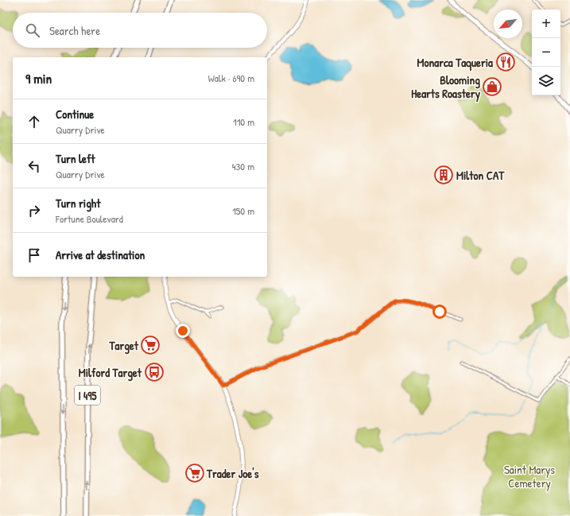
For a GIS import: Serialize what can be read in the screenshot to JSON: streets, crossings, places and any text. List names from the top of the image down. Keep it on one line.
{"streets":{"highway":["I 495"]},"parks":["Saint Marys Cemetery"],"places":{"restaurant":["Monarca Taqueria"],"shop":["Blooming Hearts Roastery"],"building":["Milton CAT"],"supermarket":["Target","Trader Joe's"],"bus stop":["Milford Target"]},"north":"bottom left","page":{"map_buttons":["+","−"],"search":"Search here","heading":["9 min","Walk · 690 m"],"list":[["Continue","Quarry Drive","110 m"],["Turn left","Quarry Drive","430 m"],["Turn right","Fortune Boulevard","150 m"],"Arrive at destination"]}}
